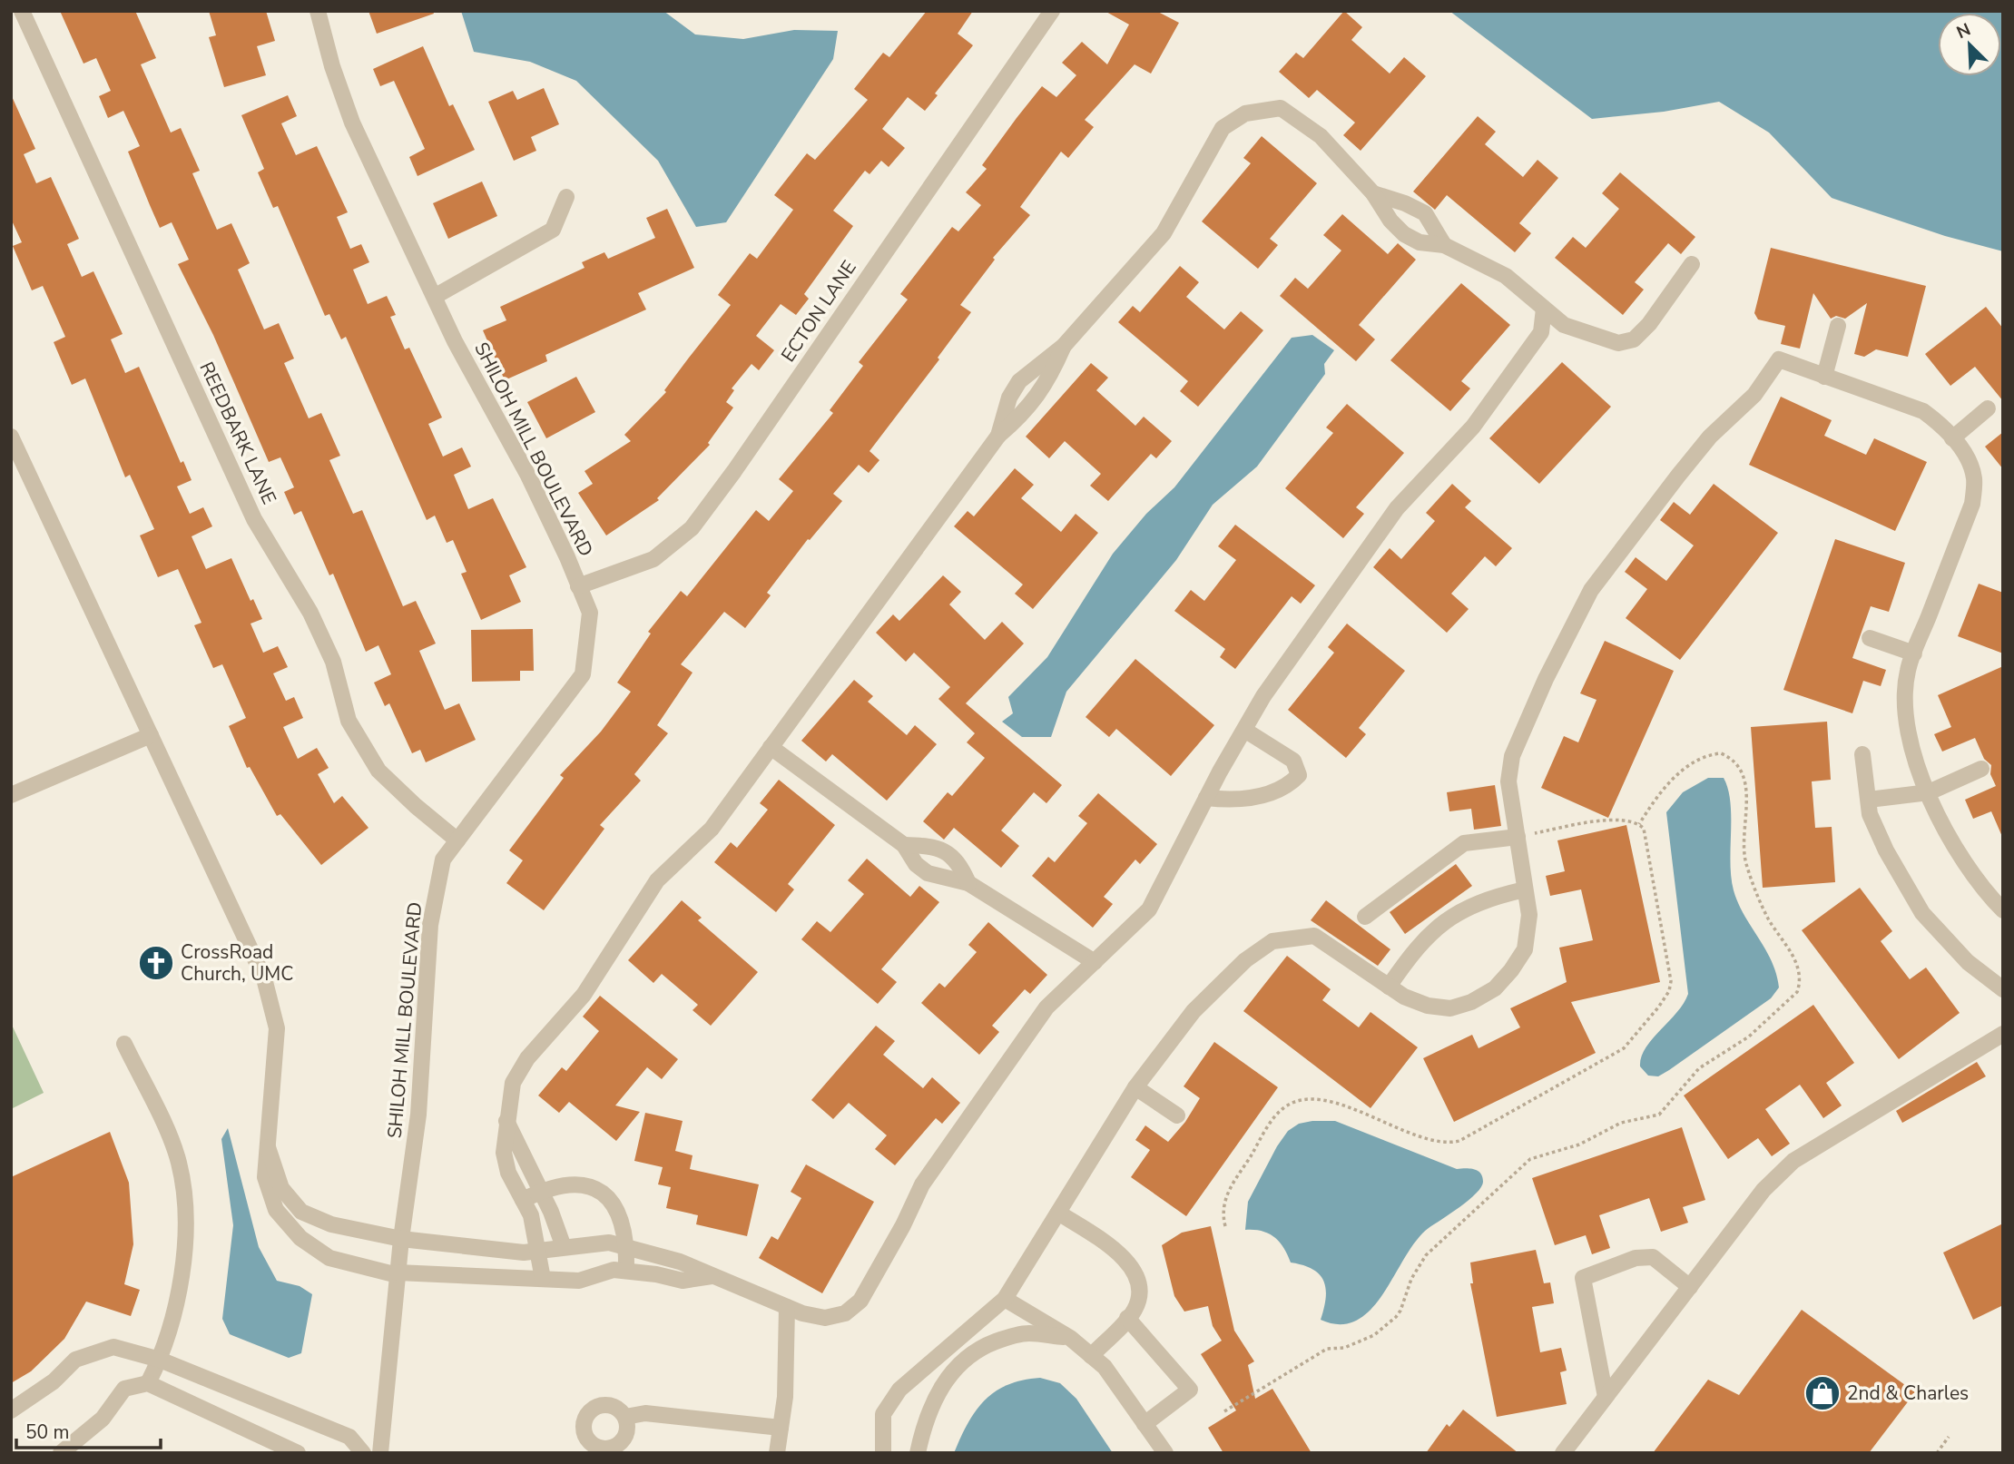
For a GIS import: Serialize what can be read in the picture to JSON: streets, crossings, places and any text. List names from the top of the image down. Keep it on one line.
{"streets":{"street":["ECTON LANE","REEDBARK LANE","SHILOH MILL BOULEVARD"]},"crossings":[["ECTON LANE","SHILOH MILL BOULEVARD"],["REEDBARK LANE","SHILOH MILL BOULEVARD"]],"places":{"church":["CrossRoad Church, UMC"],"shop":["2nd & Charles"]},"scale_bar":"50 m","north":"top left"}
